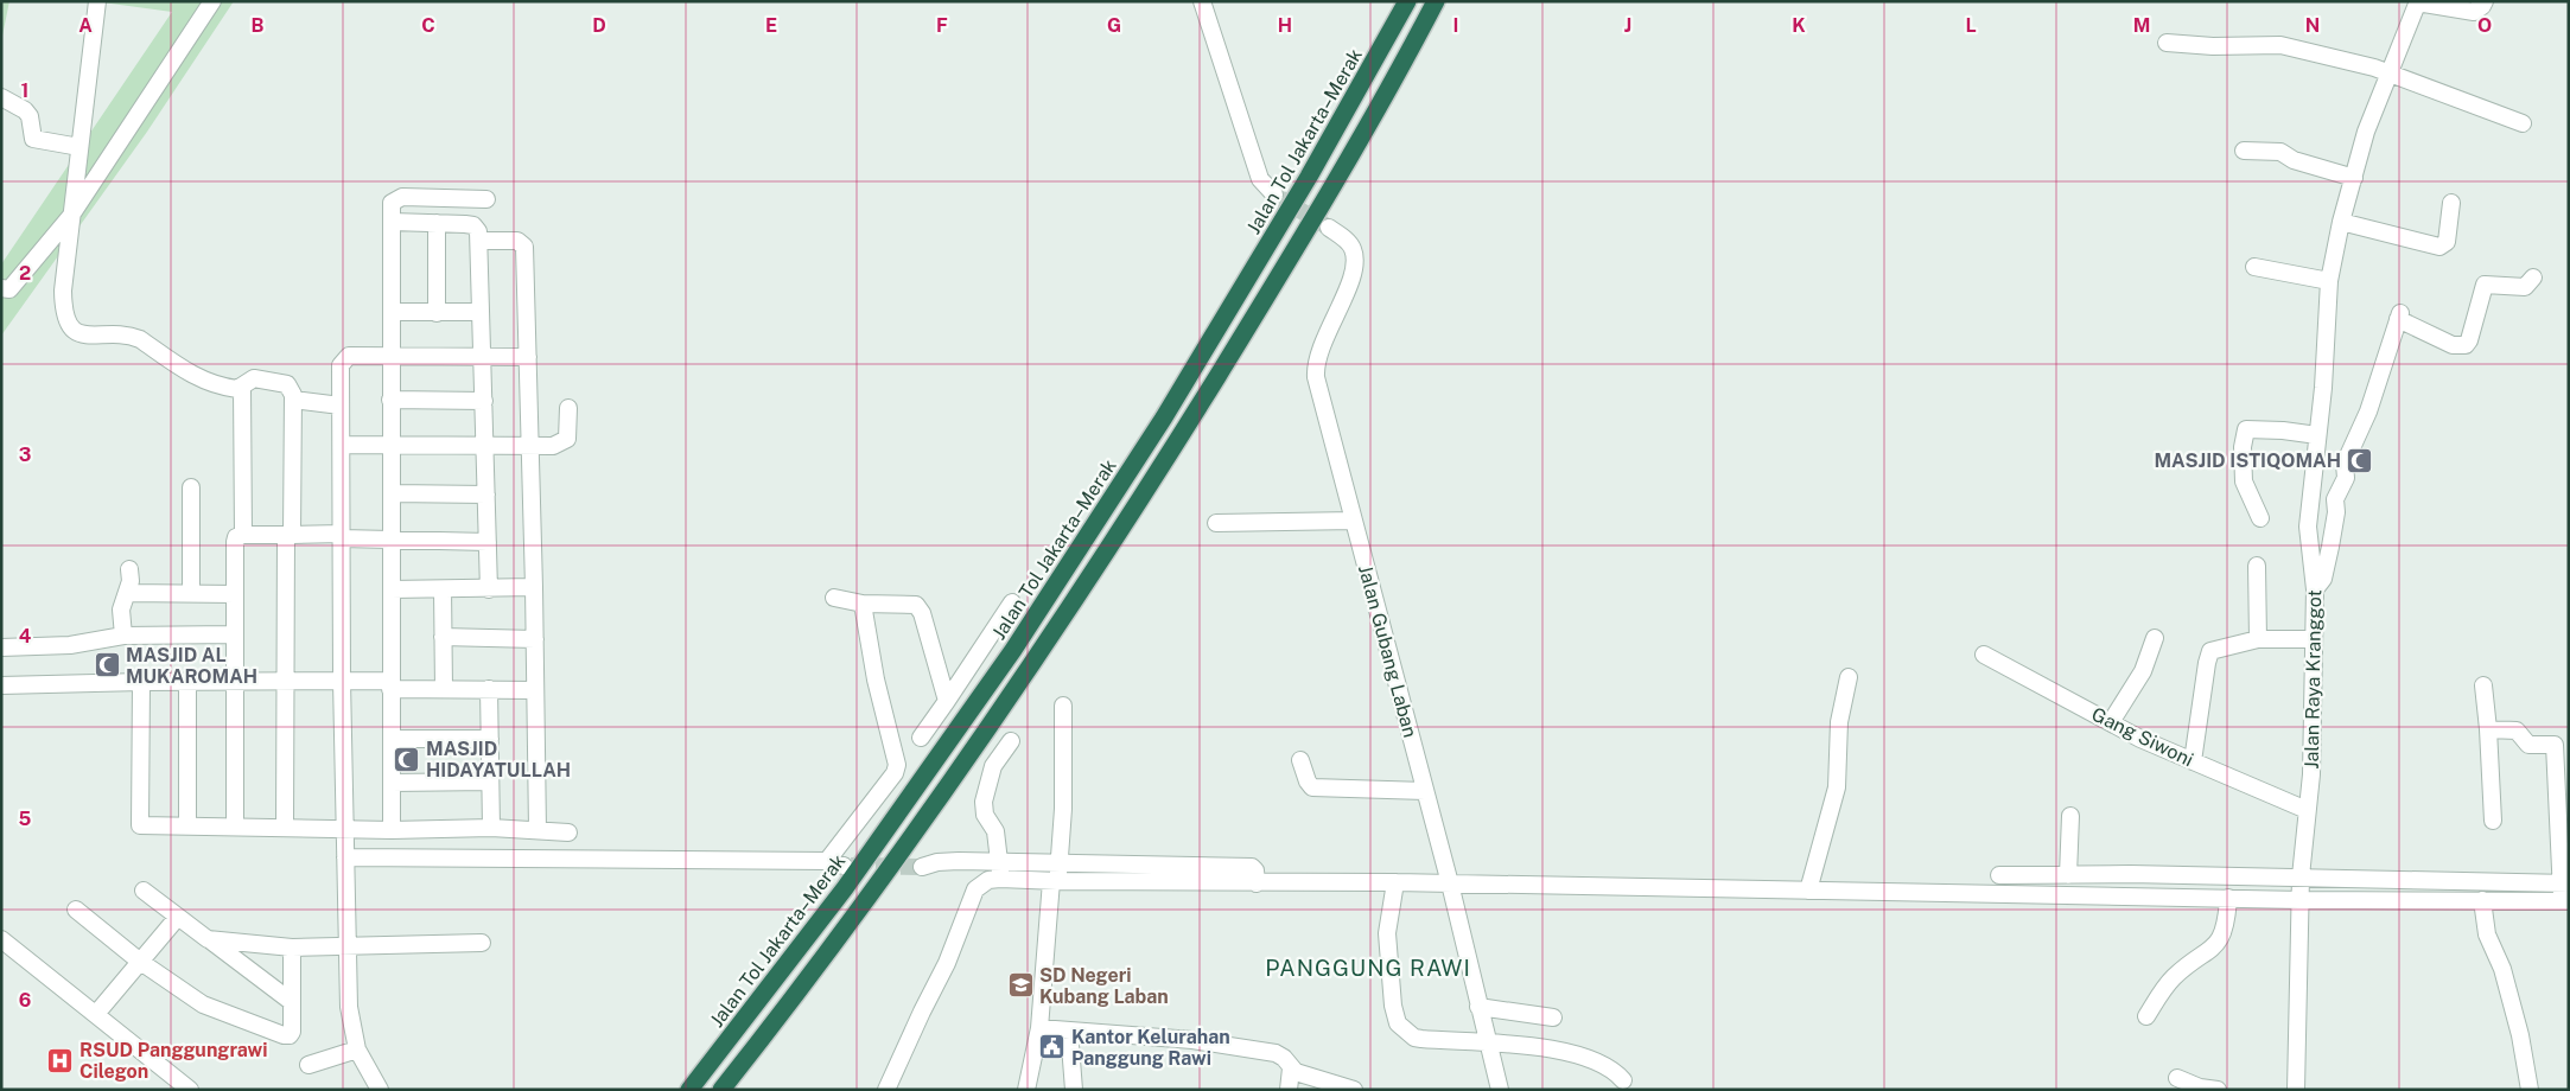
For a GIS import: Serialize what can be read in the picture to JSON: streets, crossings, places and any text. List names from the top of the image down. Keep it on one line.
{"streets":{"highway":["Jalan Tol Jakarta–Merak"],"street":["Jalan Gubang Laban","Jalan Raya Kranggot","Gang Siwoni"]},"crossings":[["Jalan Raya Kranggot","Gang Siwoni"]],"districts":["PANGGUNG RAWI"],"places":{"mosque":["MASJID ISTIQOMAH","MASJID AL MUKAROMAH","MASJID HIDAYATULLAH"],"school or university":["SD Negeri Kubang Laban"],"public building":["Kantor Kelurahan Panggung Rawi"],"hospital":["RSUD Panggungrawi Cilegon"]},"grid":{"columns":["A","B","C","D","E","F","G","H","I","J","K","L","M","N","O"],"rows":["1","2","3","4","5","6"]}}
